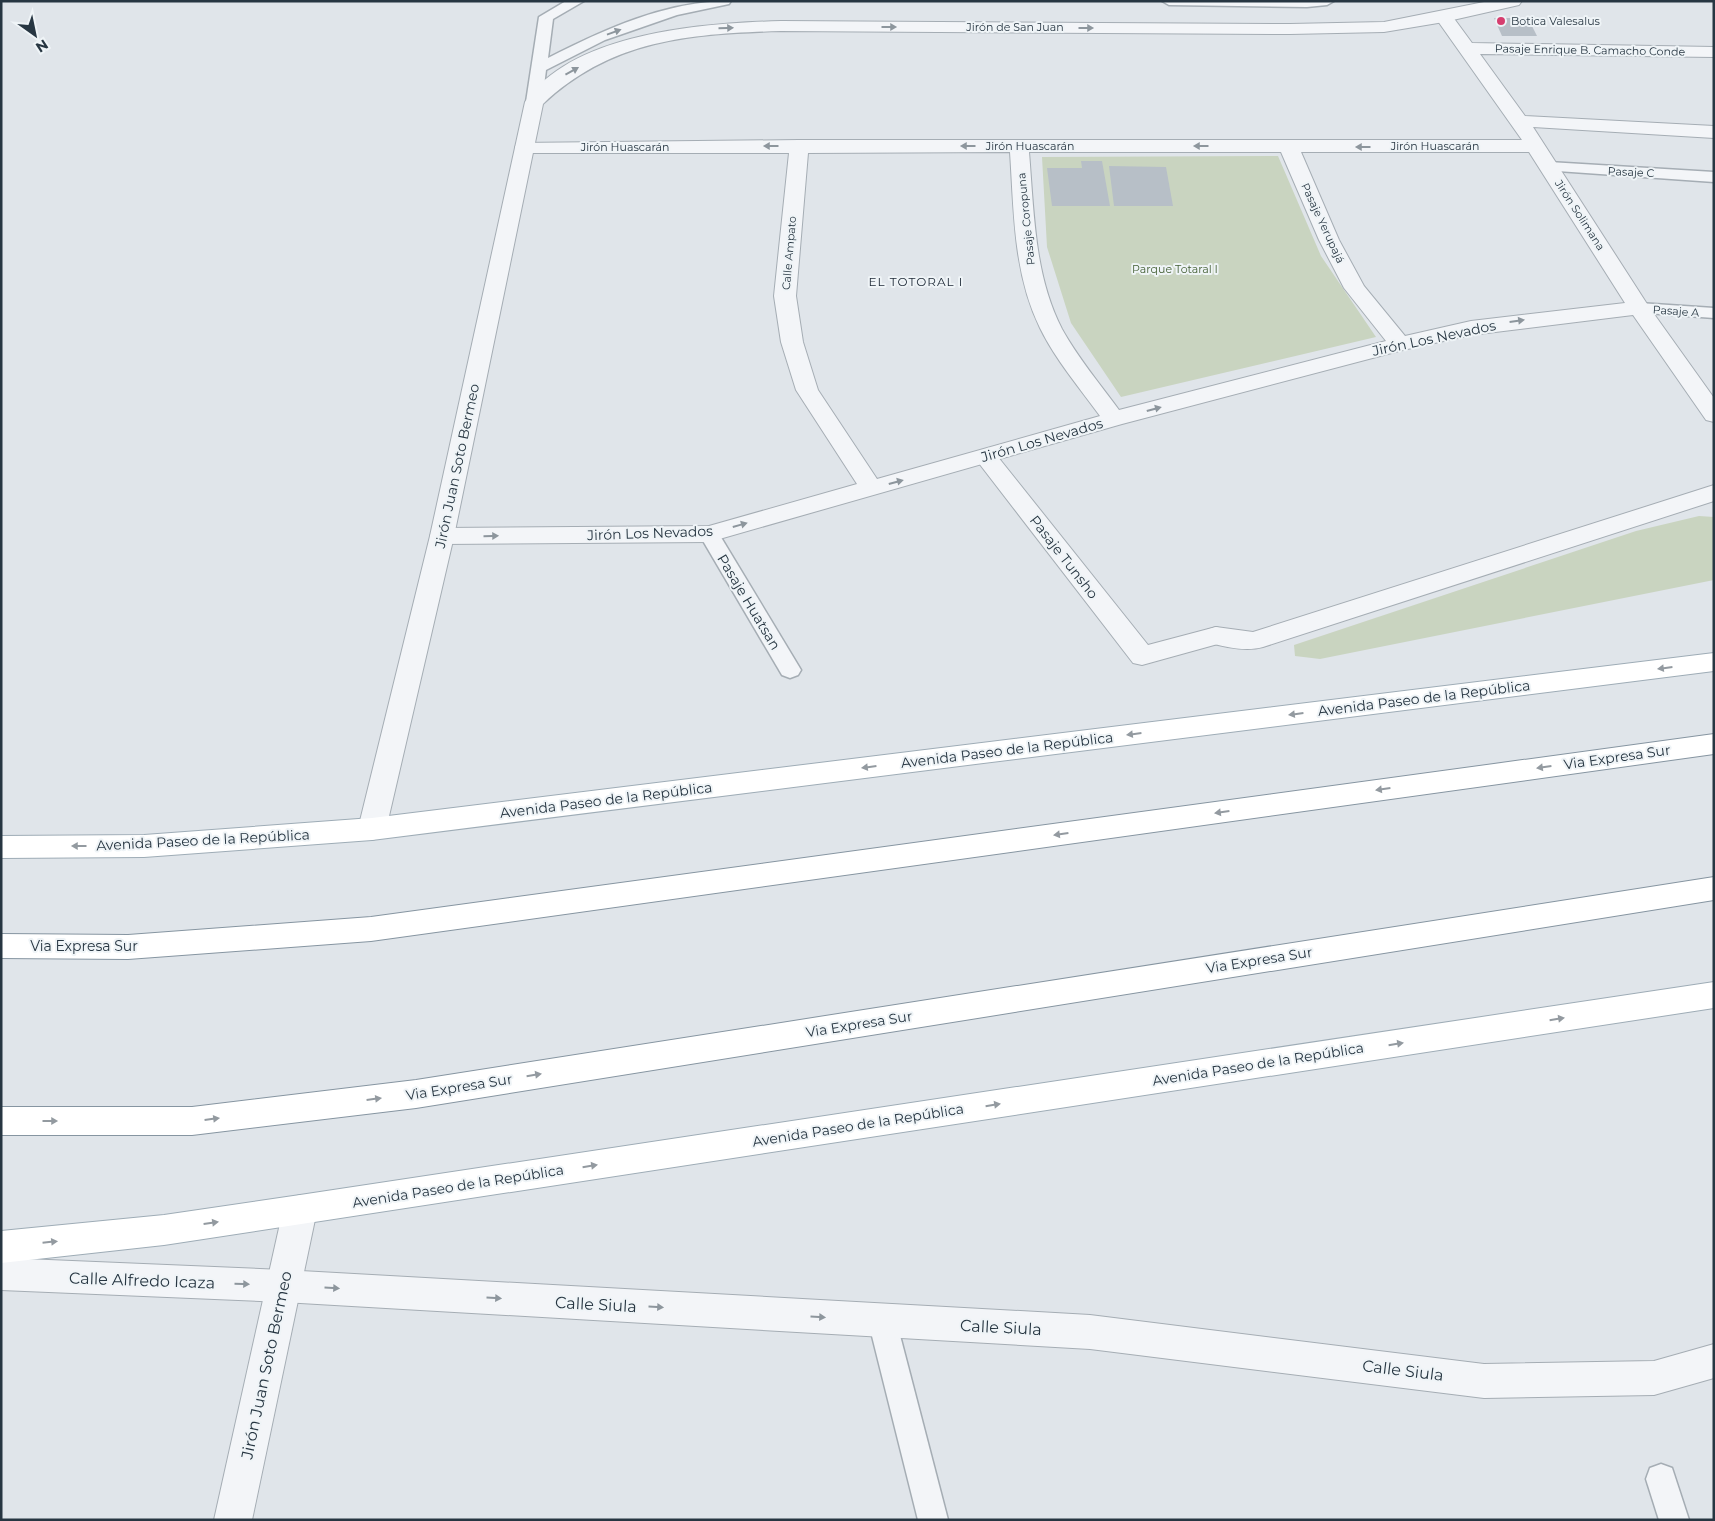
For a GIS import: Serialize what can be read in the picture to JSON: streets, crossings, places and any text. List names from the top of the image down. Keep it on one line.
{"streets":{"main road":["Avenida Paseo de la República","Via Expresa Sur"],"street":["Jirón de San Juan","Pasaje Enrique B. Camacho Conde","Jirón Huascarán","Jirón Solimana","Pasaje Coropuna","Pasaje Yerupajá","Calle Ampato","Jirón Los Nevados","Jirón Juan Soto Bermeo","Pasaje Tunsho","Calle Alfredo Icaza","Calle Siula"],"lane":["Pasaje C","Pasaje A","Pasaje Huatsan"]},"crossings":[["Jirón de San Juan","Jirón Solimana"],["Jirón de San Juan","Jirón Juan Soto Bermeo"],["Pasaje Enrique B. Camacho Conde","Jirón Solimana"],["Jirón Huascarán","Jirón Solimana"],["Jirón Huascarán","Pasaje Coropuna"],["Jirón Huascarán","Pasaje Yerupajá"],["Jirón Huascarán","Calle Ampato"],["Jirón Huascarán","Jirón Juan Soto Bermeo"],["Pasaje C","Jirón Solimana"],["Jirón Solimana","Pasaje A"],["Jirón Solimana","Jirón Los Nevados"],["Pasaje Coropuna","Jirón Los Nevados"],["Pasaje Yerupajá","Jirón Los Nevados"],["Calle Ampato","Jirón Los Nevados"],["Pasaje A","Jirón Los Nevados"],["Jirón Los Nevados","Jirón Juan Soto Bermeo"],["Jirón Los Nevados","Pasaje Tunsho"],["Jirón Los Nevados","Pasaje Huatsan"],["Jirón Juan Soto Bermeo","Avenida Paseo de la República"],["Jirón Juan Soto Bermeo","Calle Alfredo Icaza"],["Jirón Juan Soto Bermeo","Calle Siula"],["Calle Alfredo Icaza","Calle Siula"]],"one_way":["Jirón de San Juan","Jirón Huascarán","Jirón Los Nevados","Calle Alfredo Icaza","Calle Siula"],"districts":["EL TOTORAL I"],"parks":["Parque Totaral I"],"places":["Botica Valesalus"],"north":"bottom right"}
